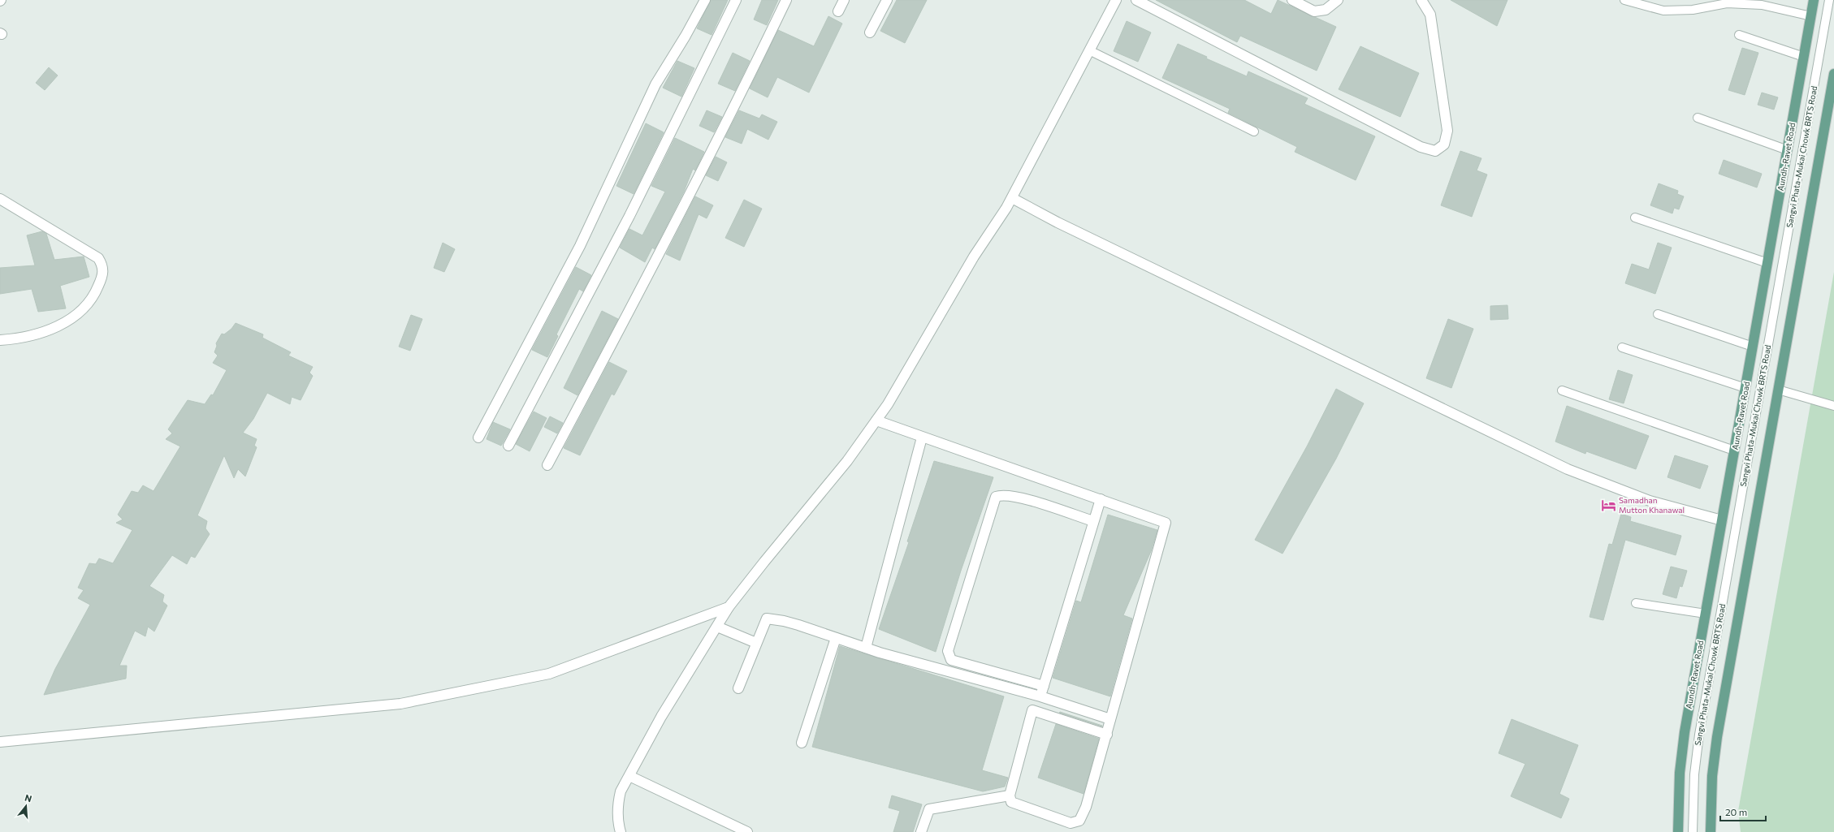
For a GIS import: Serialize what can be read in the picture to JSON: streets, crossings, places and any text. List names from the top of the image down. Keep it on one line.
{"streets":{"main road":["Aundh-Ravet Road"],"lane":["Sangvi Phata-Mukai Chowk BRTS Road"]},"places":{"hotel":["Samadhan Mutton Khanawal"]},"scale_bar":"20 m","north":"top"}
